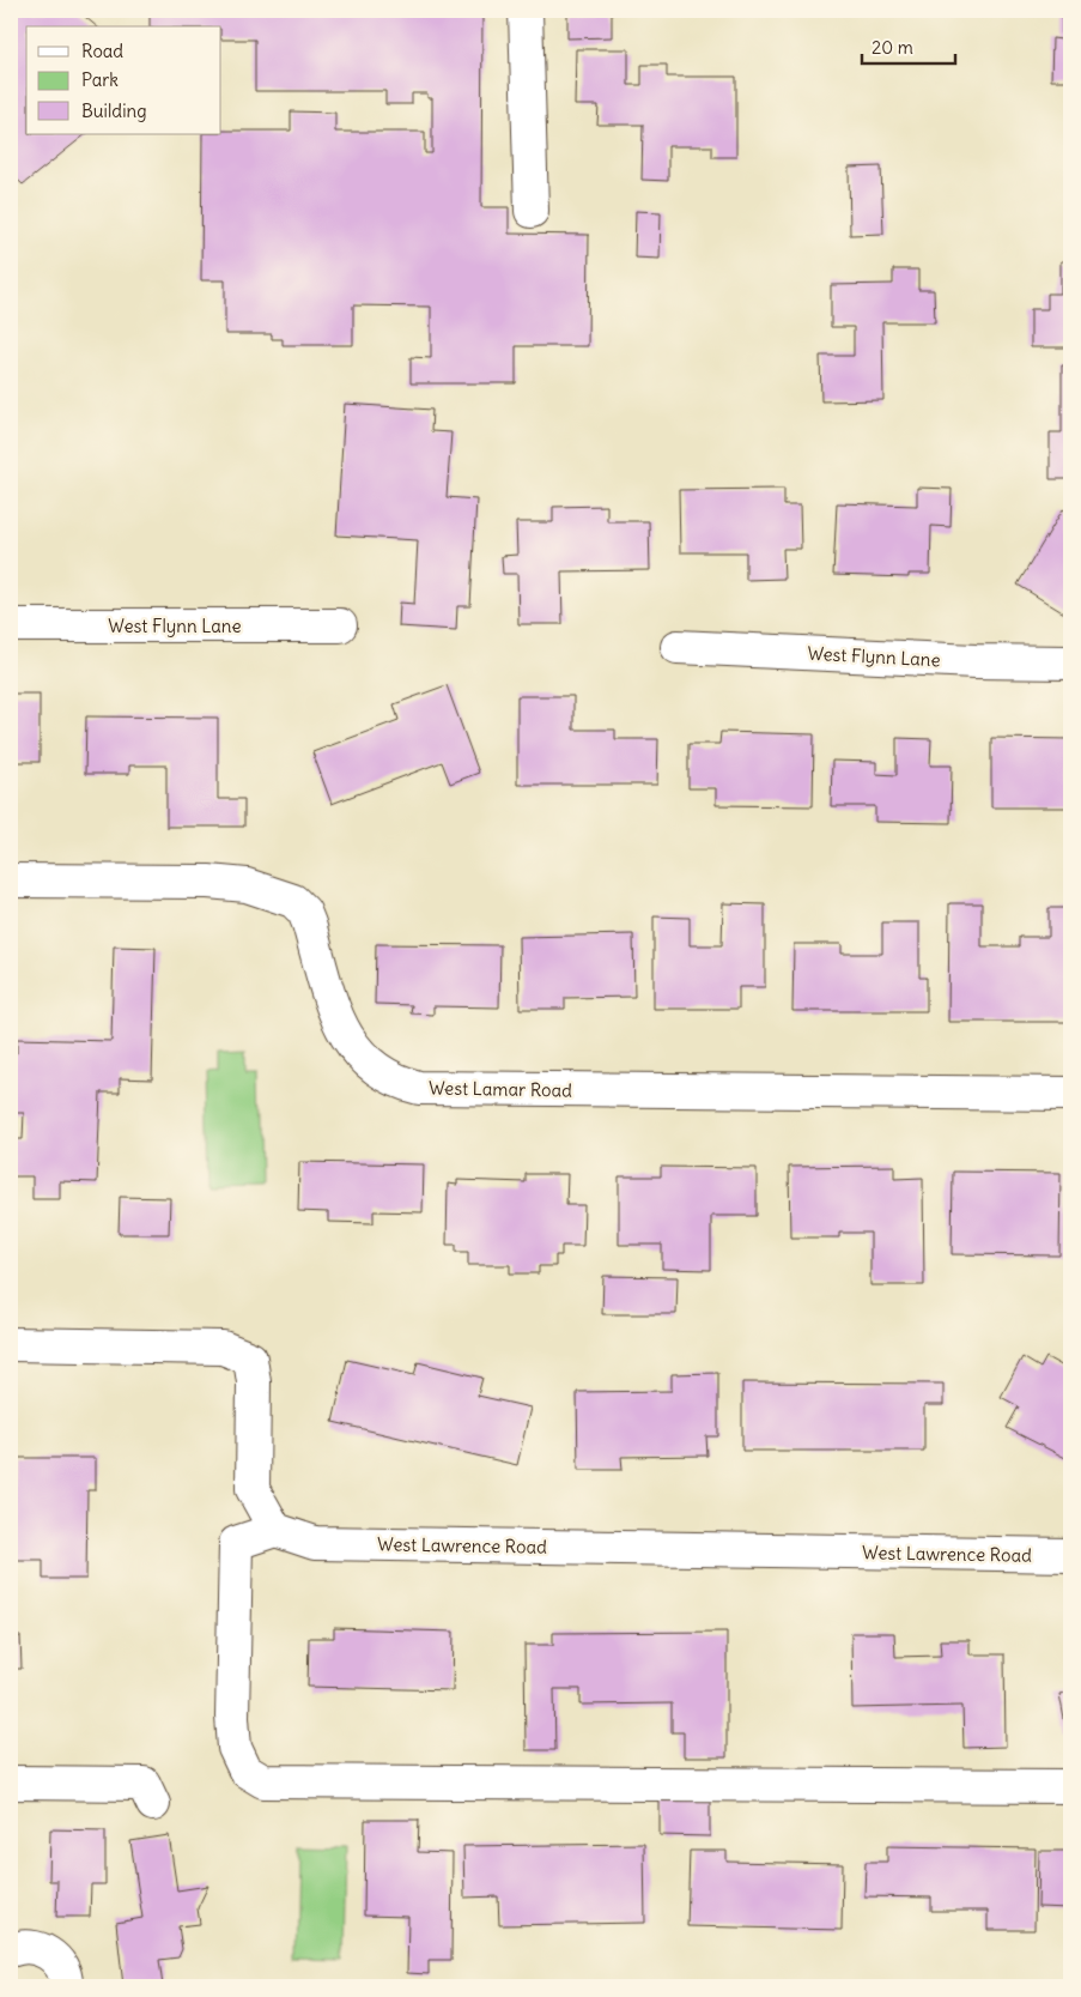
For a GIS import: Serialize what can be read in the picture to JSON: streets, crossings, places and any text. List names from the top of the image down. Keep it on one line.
{"streets":{"street":["West Flynn Lane","West Lamar Road","West Lawrence Road"]},"legend":["Road","Park","Building"],"scale_bar":"20 m"}
